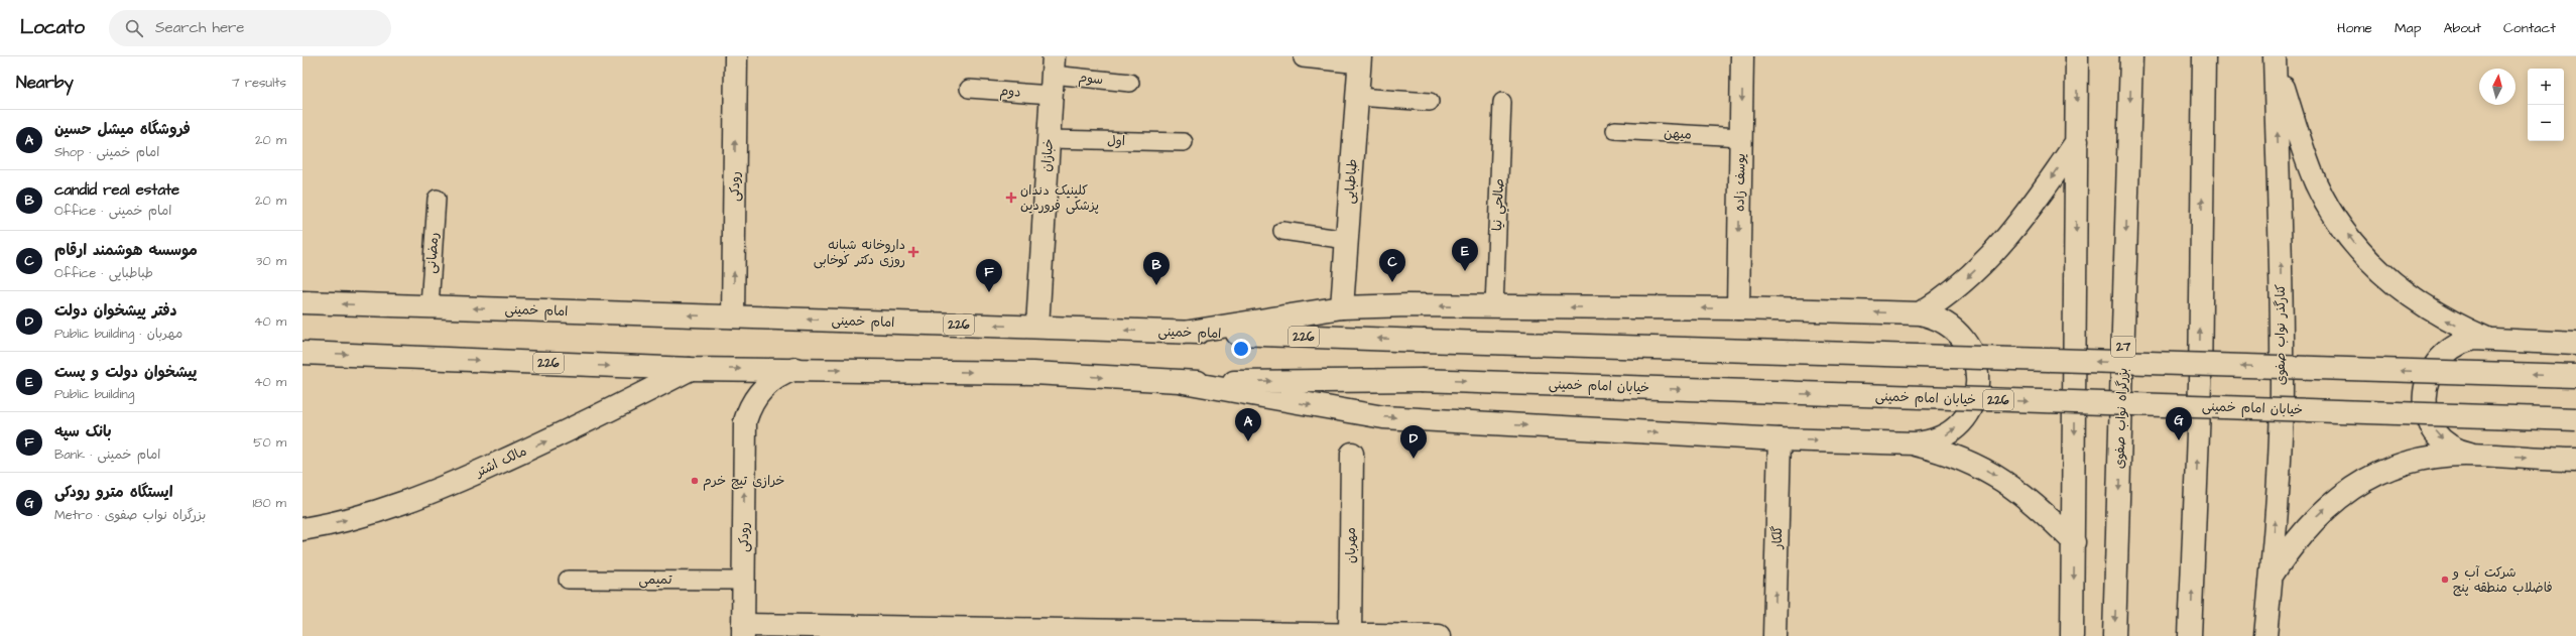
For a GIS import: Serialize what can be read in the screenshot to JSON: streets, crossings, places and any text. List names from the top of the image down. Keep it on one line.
{"streets":{"main road":["خبازان","طباطبایی","یوسف زاده","رودکی","امام خمینی","226","کنارگذر نواب صفوی","27","خیابان امام خمینی","بزرگراه نواب صفوی","مالک اشتر","گلکار","مهربان"],"lane":["سوم","دوم","میهن","اول","صالحي نیا","رمضانی","تمیمی"]},"crossings":[["سوم","دوم"],["سوم","خبازان"],["دوم","خبازان"],["میهن","یوسف زاده"],["اول","خبازان"],["خبازان","امام خمینی"],["رودکی","امام خمینی"],["رودکی","226"],["رودکی","تمیمی"],["رمضانی","امام خمینی"],["226","خیابان امام خمینی"],["226","مالک اشتر"]],"one_way":["یوسف زاده","رودکی","گلکار"],"places":{"health":["کلینیک دندان پزشکی فروردین","داروخانه شبانه روزی دکتر کوخابی"],"other":["خرازی تیچ خرم","شرکت آب و فاضلاب منطقه پنج"]},"north":"top","page":{"header":"Locato","search":"Search here","nav":["Home","Map","About","Contact"],"heading":["Nearby","7 results"],"map_buttons":["+","−"],"list":[{"mark":"A","name":"فروشگاه میشل حسین","note":"Shop · امام خمینی","value":"20 m"},{"mark":"B","name":"candid real estate","note":"Office · امام خمینی","value":"20 m"},{"mark":"C","name":"موسسه هوشمند ارقام","note":"Office · طباطبایی","value":"30 m"},{"mark":"D","name":"دفتر پیشخوان دولت","note":"Public building · مهربان","value":"40 m"},{"mark":"E","name":"پیشخوان دولت و پست","note":"Public building","value":"40 m"},{"mark":"F","name":"بانک سپه","note":"Bank · امام خمینی","value":"50 m"},{"mark":"G","name":"ایستگاه مترو رودکی","note":"Metro · بزرگراه نواب صفوی","value":"180 m"}],"pins":["E","C","B","F","G","A","D"]}}
